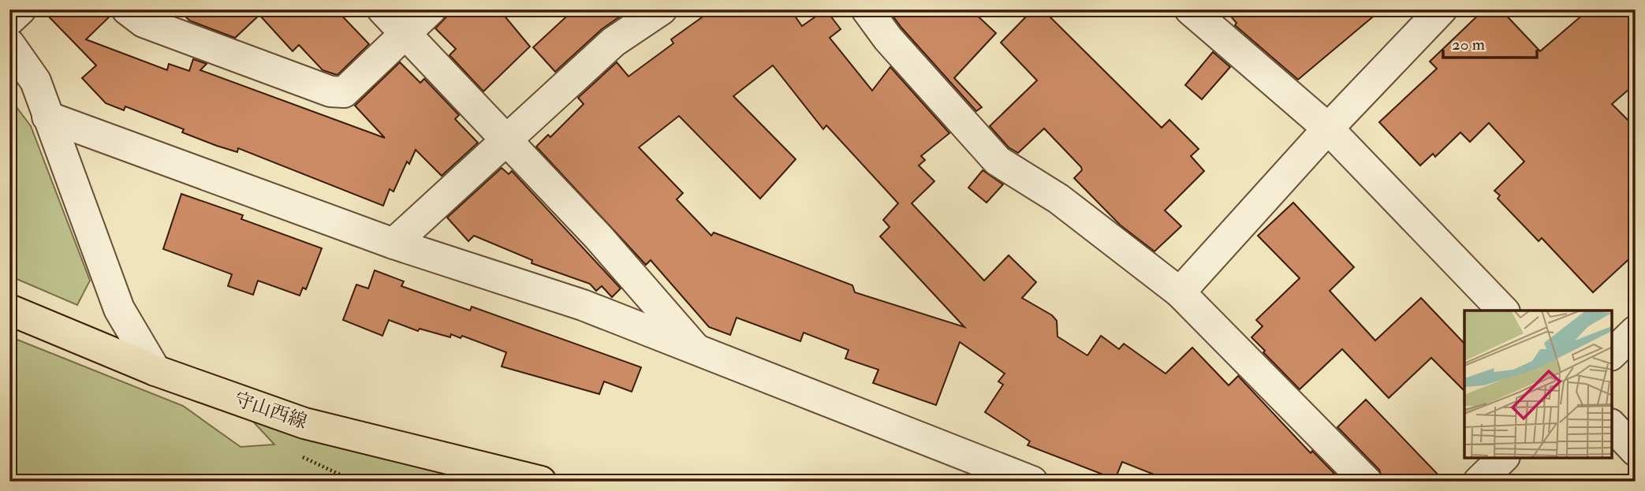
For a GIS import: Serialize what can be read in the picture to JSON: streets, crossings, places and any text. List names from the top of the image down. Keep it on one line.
{"streets":{"main road":["守山西線"]},"scale_bar":"20 m"}
